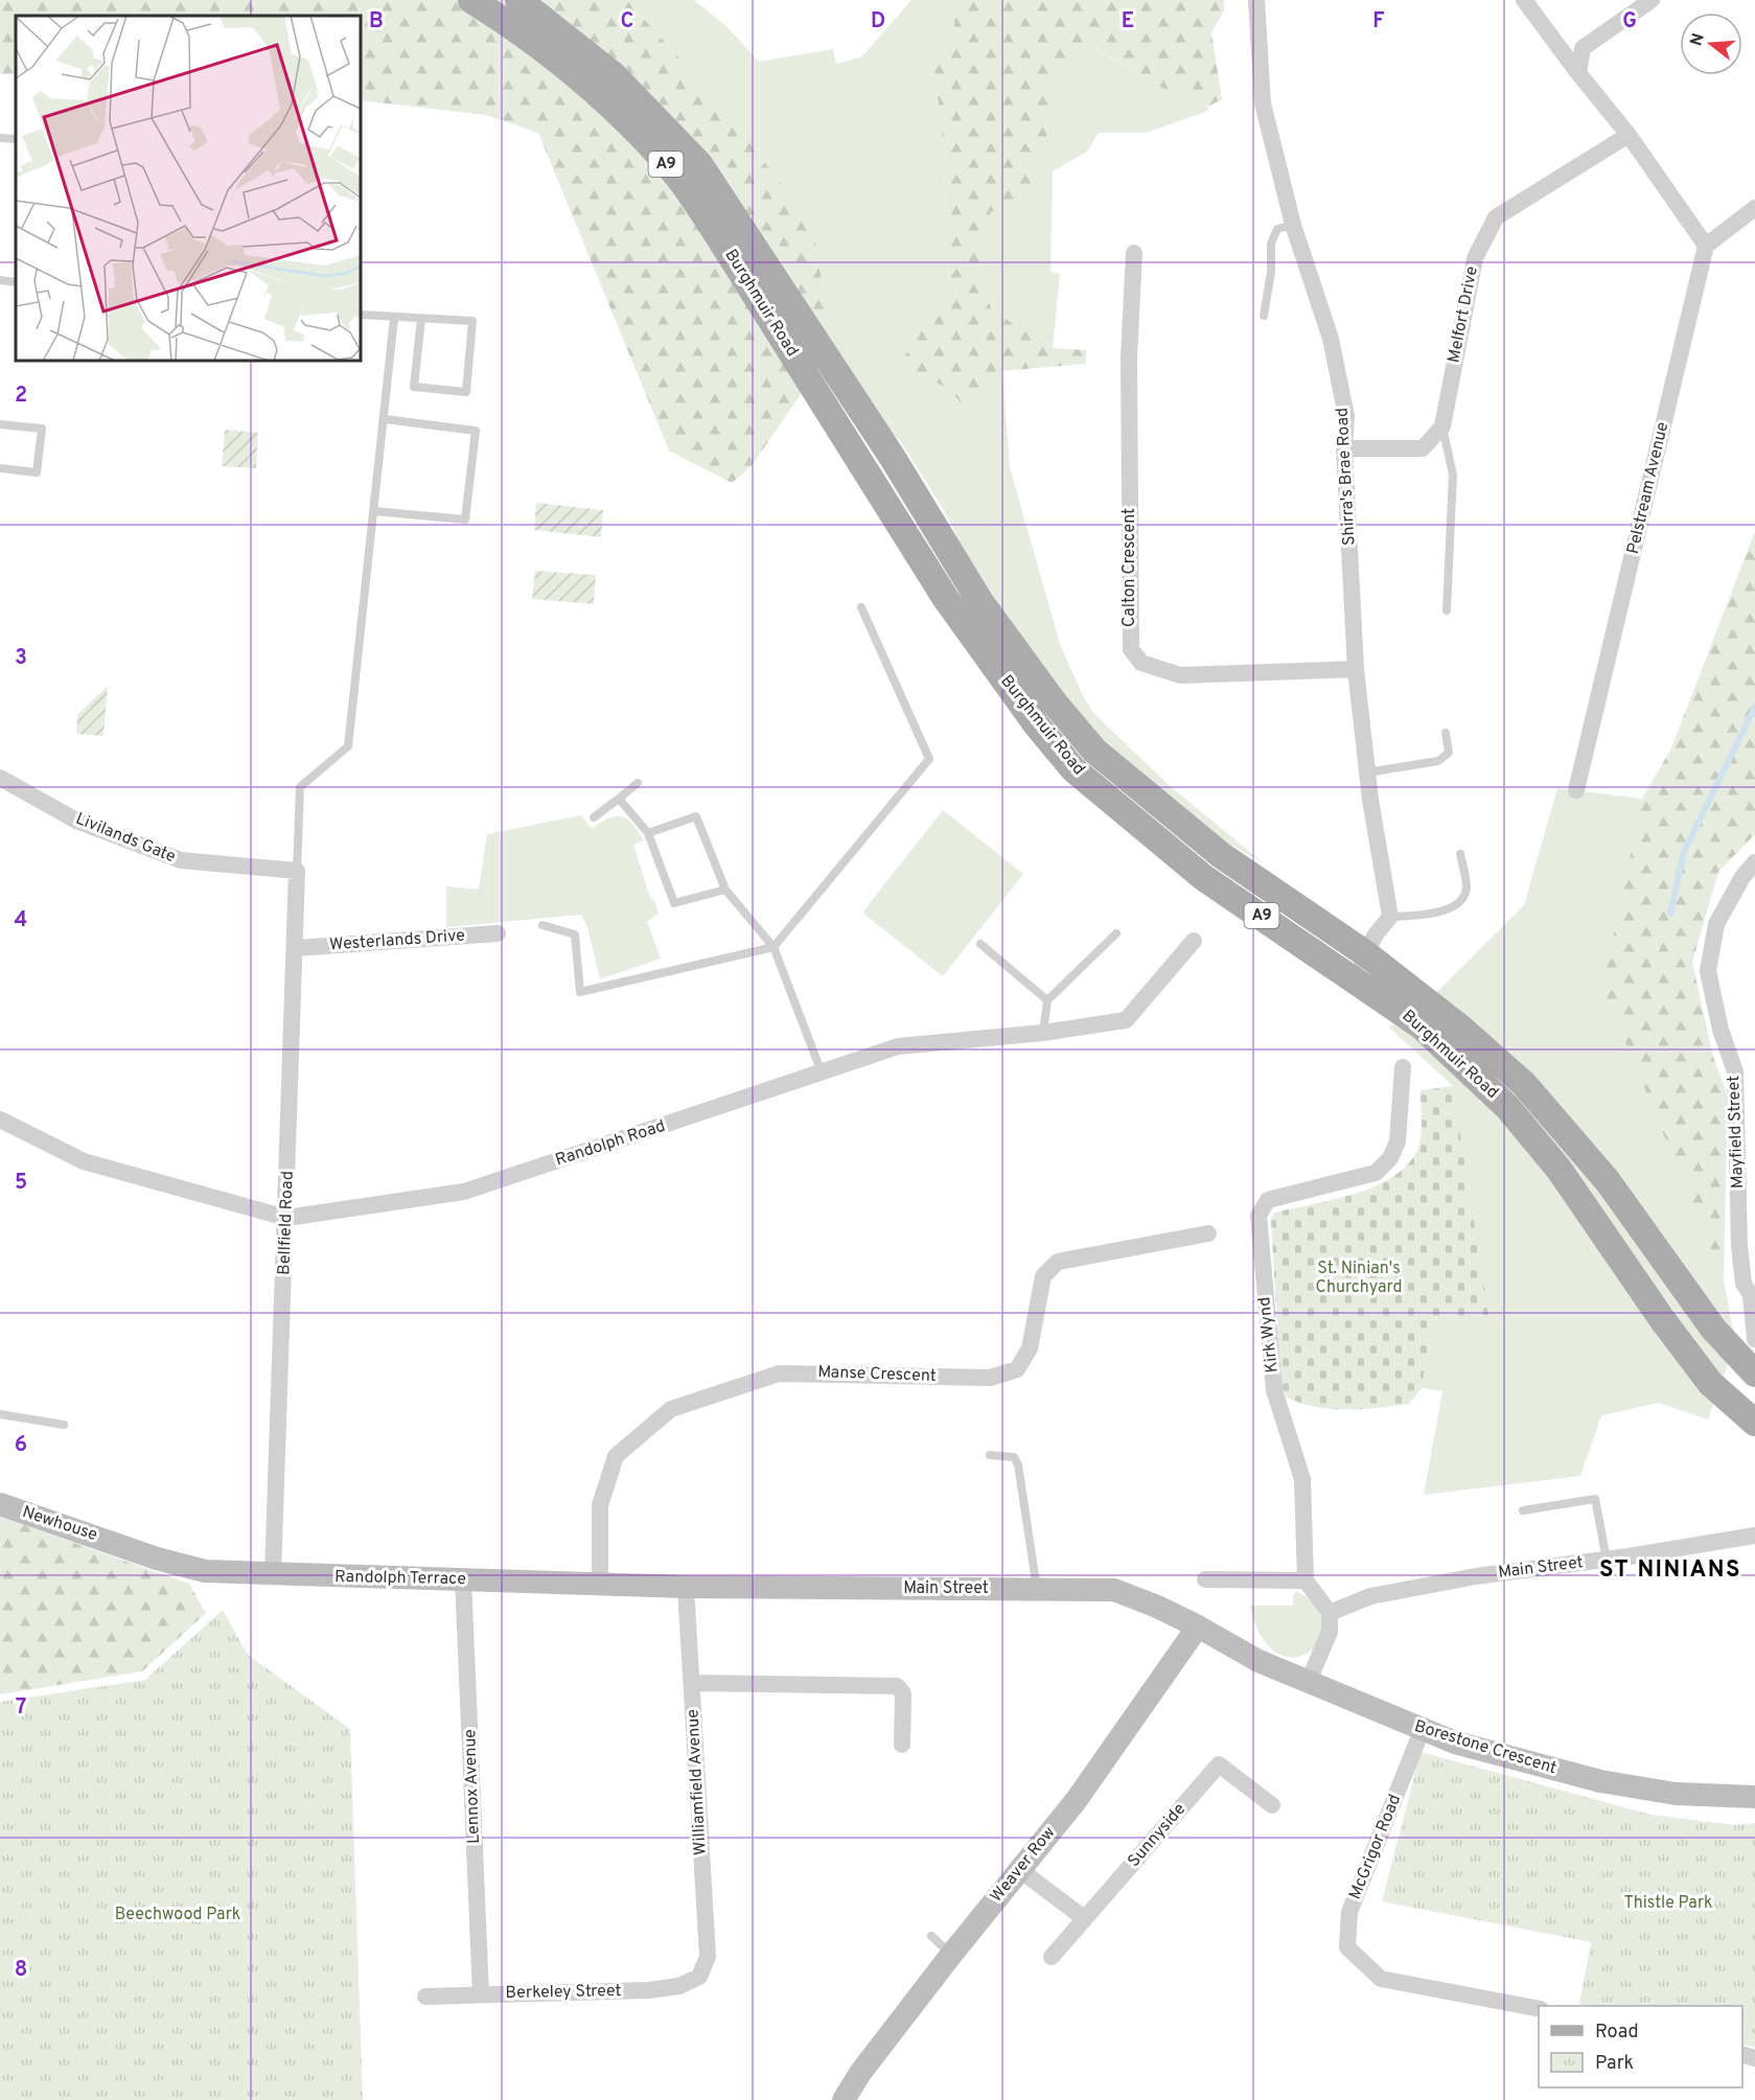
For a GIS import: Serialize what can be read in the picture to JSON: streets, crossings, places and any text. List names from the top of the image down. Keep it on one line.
{"streets":{"main road":["A9","Burghmuir Road","Newhouse","Main Street","Randolph Terrace","Borestone Crescent","Weaver Row"],"street":["Melfort Drive","Shirra's Brae Road","Pelstream Avenue","Calton Crescent","Livilands Gate","Westerlands Drive","Mayfield Street","Randolph Road","Bellfield Road","Kirk Wynd","Manse Crescent","Williamfield Avenue","Lennox Avenue","Sunnyside","McGrigor Road","Berkeley Street"]},"crossings":[["Shirra's Brae Road","Calton Crescent"],["Livilands Gate","Bellfield Road"],["Westerlands Drive","Bellfield Road"],["Randolph Road","Bellfield Road"],["Bellfield Road","Randolph Terrace"],["Manse Crescent","Randolph Terrace"],["Newhouse","Randolph Terrace"],["Main Street","Randolph Terrace"],["Main Street","Borestone Crescent"],["Main Street","Williamfield Avenue"],["Main Street","Weaver Row"],["Randolph Terrace","Williamfield Avenue"],["Randolph Terrace","Lennox Avenue"],["Borestone Crescent","McGrigor Road"],["Borestone Crescent","Weaver Row"],["Williamfield Avenue","Berkeley Street"],["Lennox Avenue","Berkeley Street"]],"districts":["ST NINIANS"],"parks":["St. Ninian's Churchyard","Thistle Park","Beechwood Park"],"legend":["Road","Park"],"north":"left","grid":{"columns":["B","C","D","E","F","G"],"rows":["2","3","4","5","6","7","8"]}}
